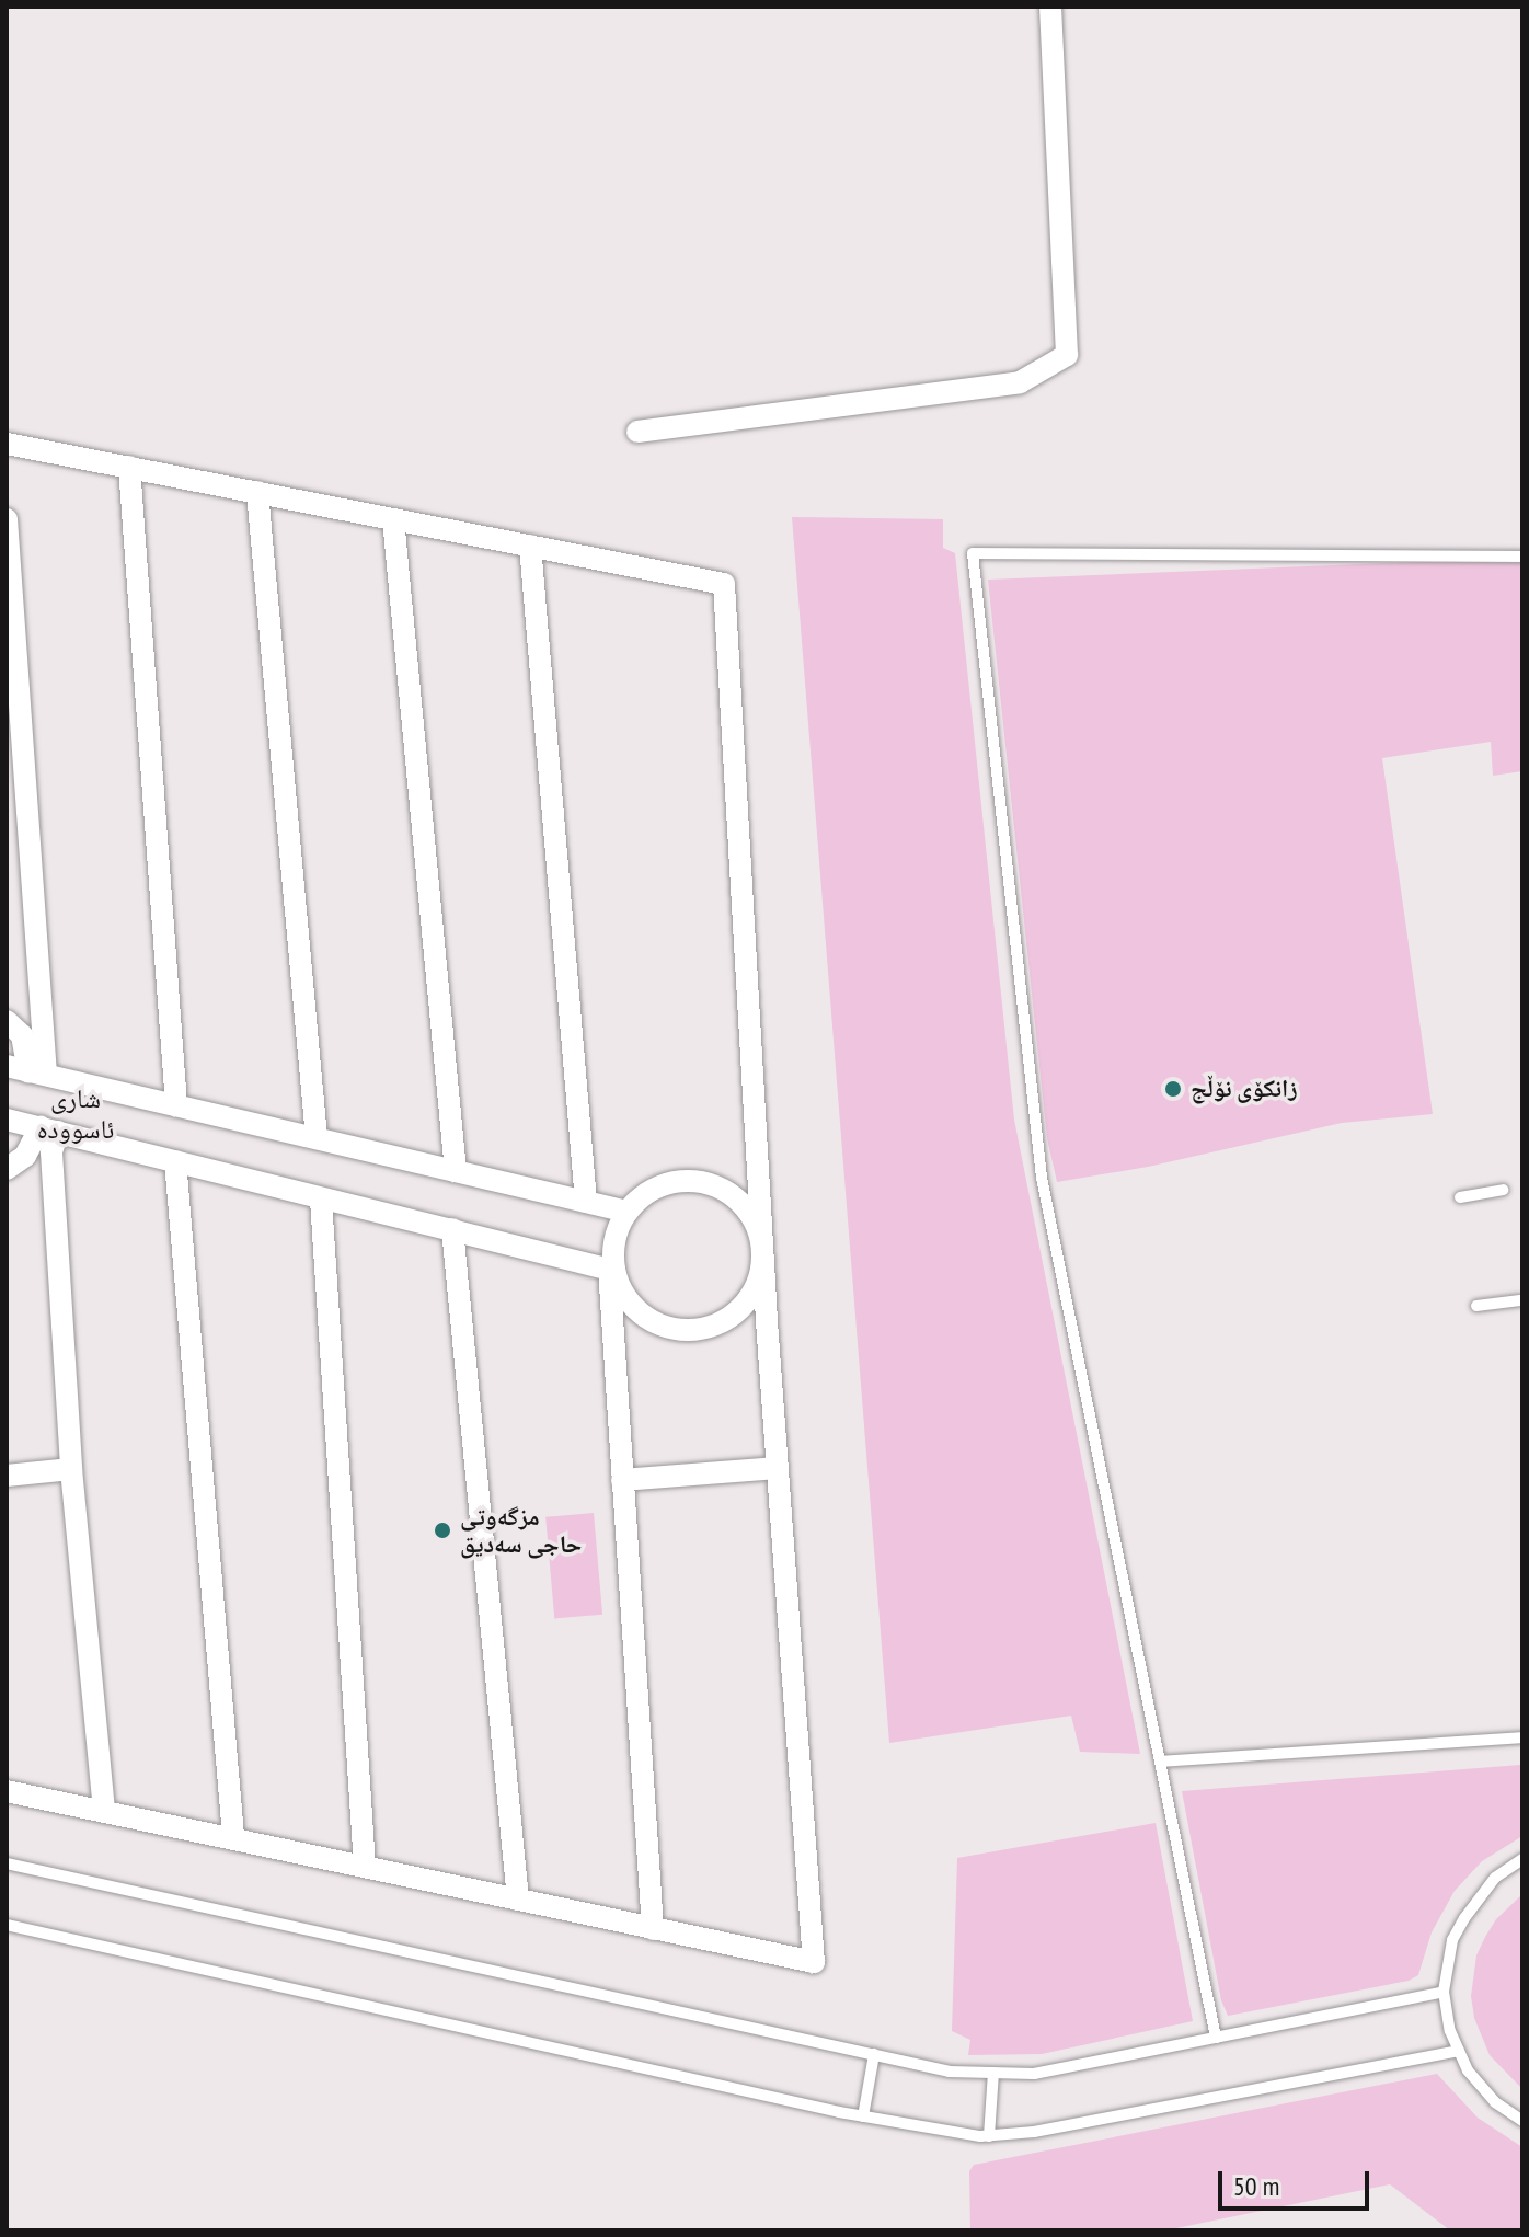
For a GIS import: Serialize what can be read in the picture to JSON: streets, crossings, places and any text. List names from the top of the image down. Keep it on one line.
{"districts":["شاری ئاسوودە"],"places":["زانکۆی نۆڵج","مزگەوتی حاجی سەدیق"],"scale_bar":"50 m"}
